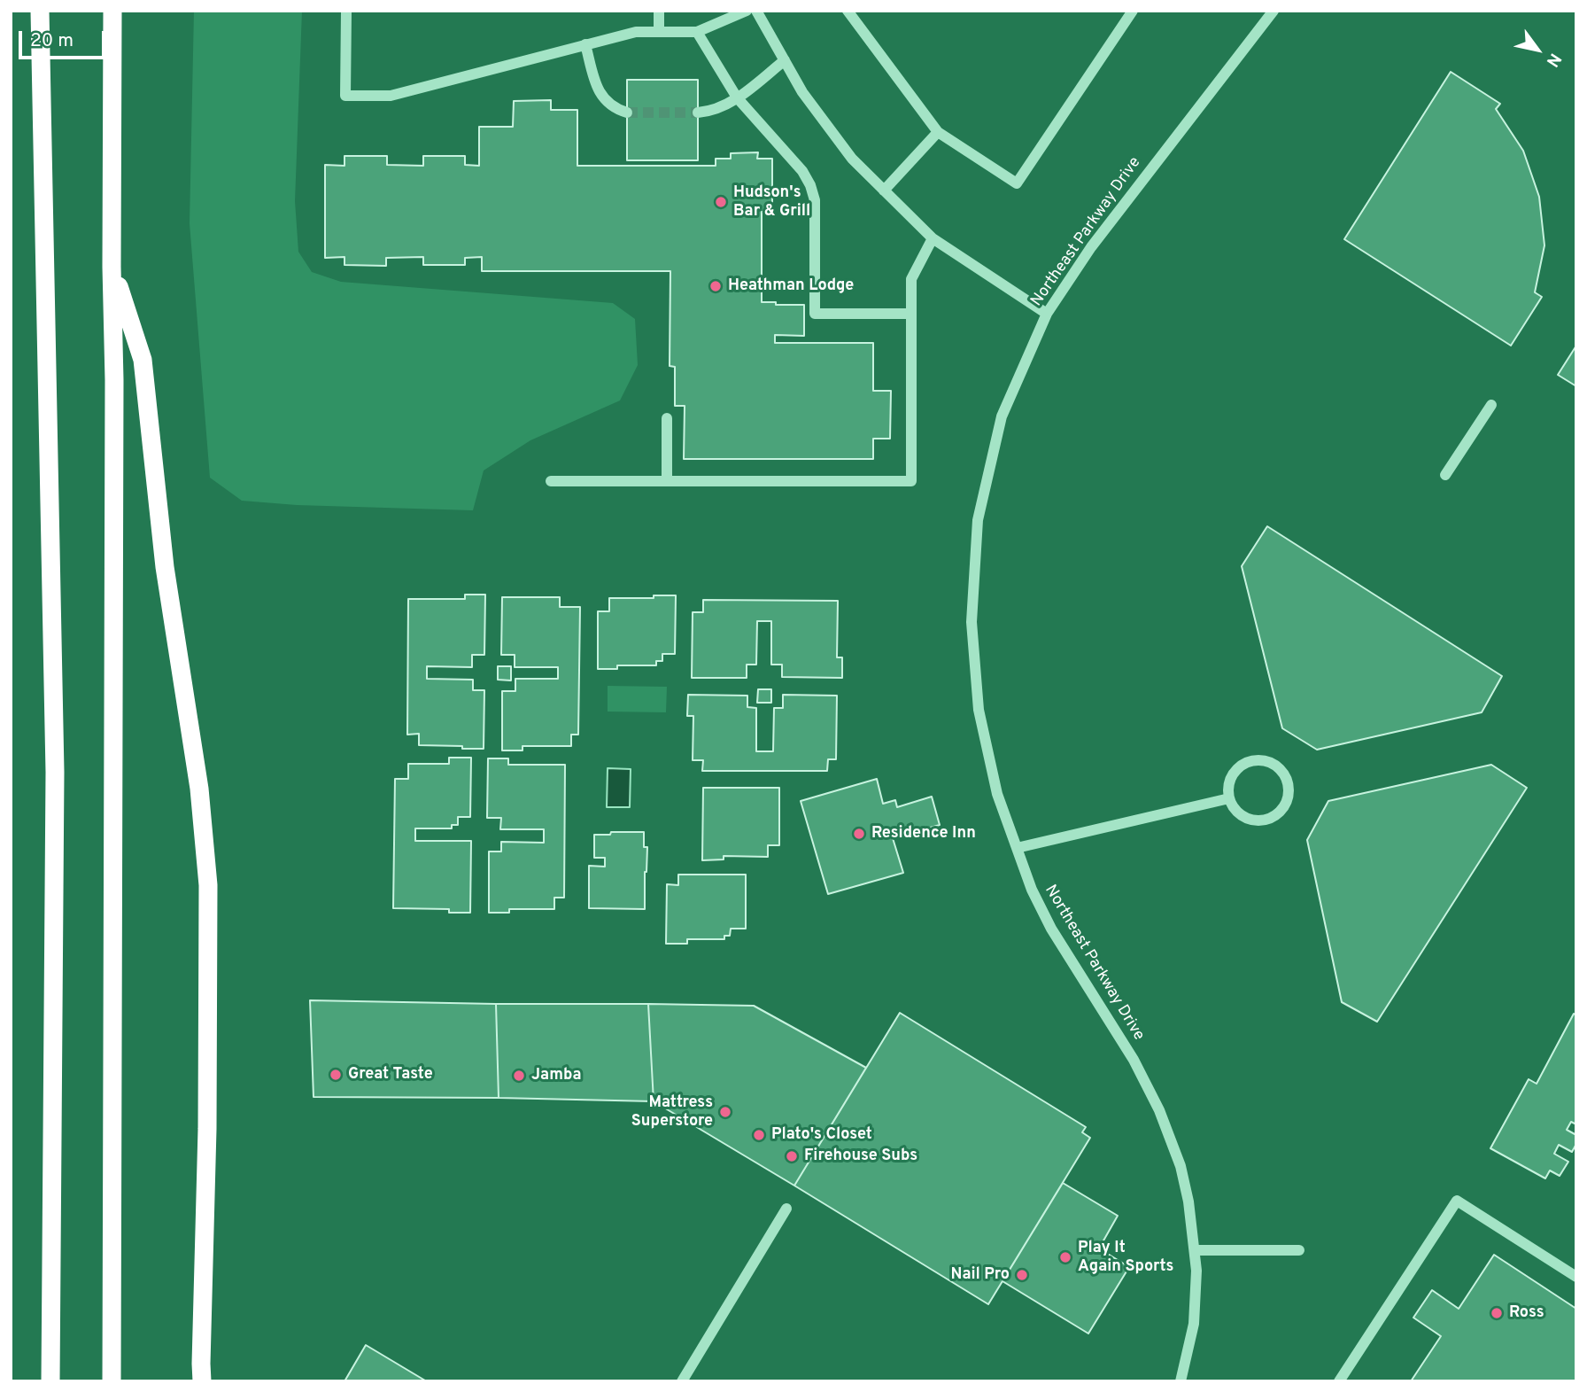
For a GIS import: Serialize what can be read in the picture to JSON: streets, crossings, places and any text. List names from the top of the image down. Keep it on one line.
{"streets":{"street":["Northeast Parkway Drive"]},"places":["Hudson's Bar & Grill","Heathman Lodge","Residence Inn","Great Taste","Jamba","Mattress Superstore","Plato's Closet","Firehouse Subs","Play It Again Sports","Nail Pro","Ross"],"scale_bar":"20 m","north":"bottom right"}
